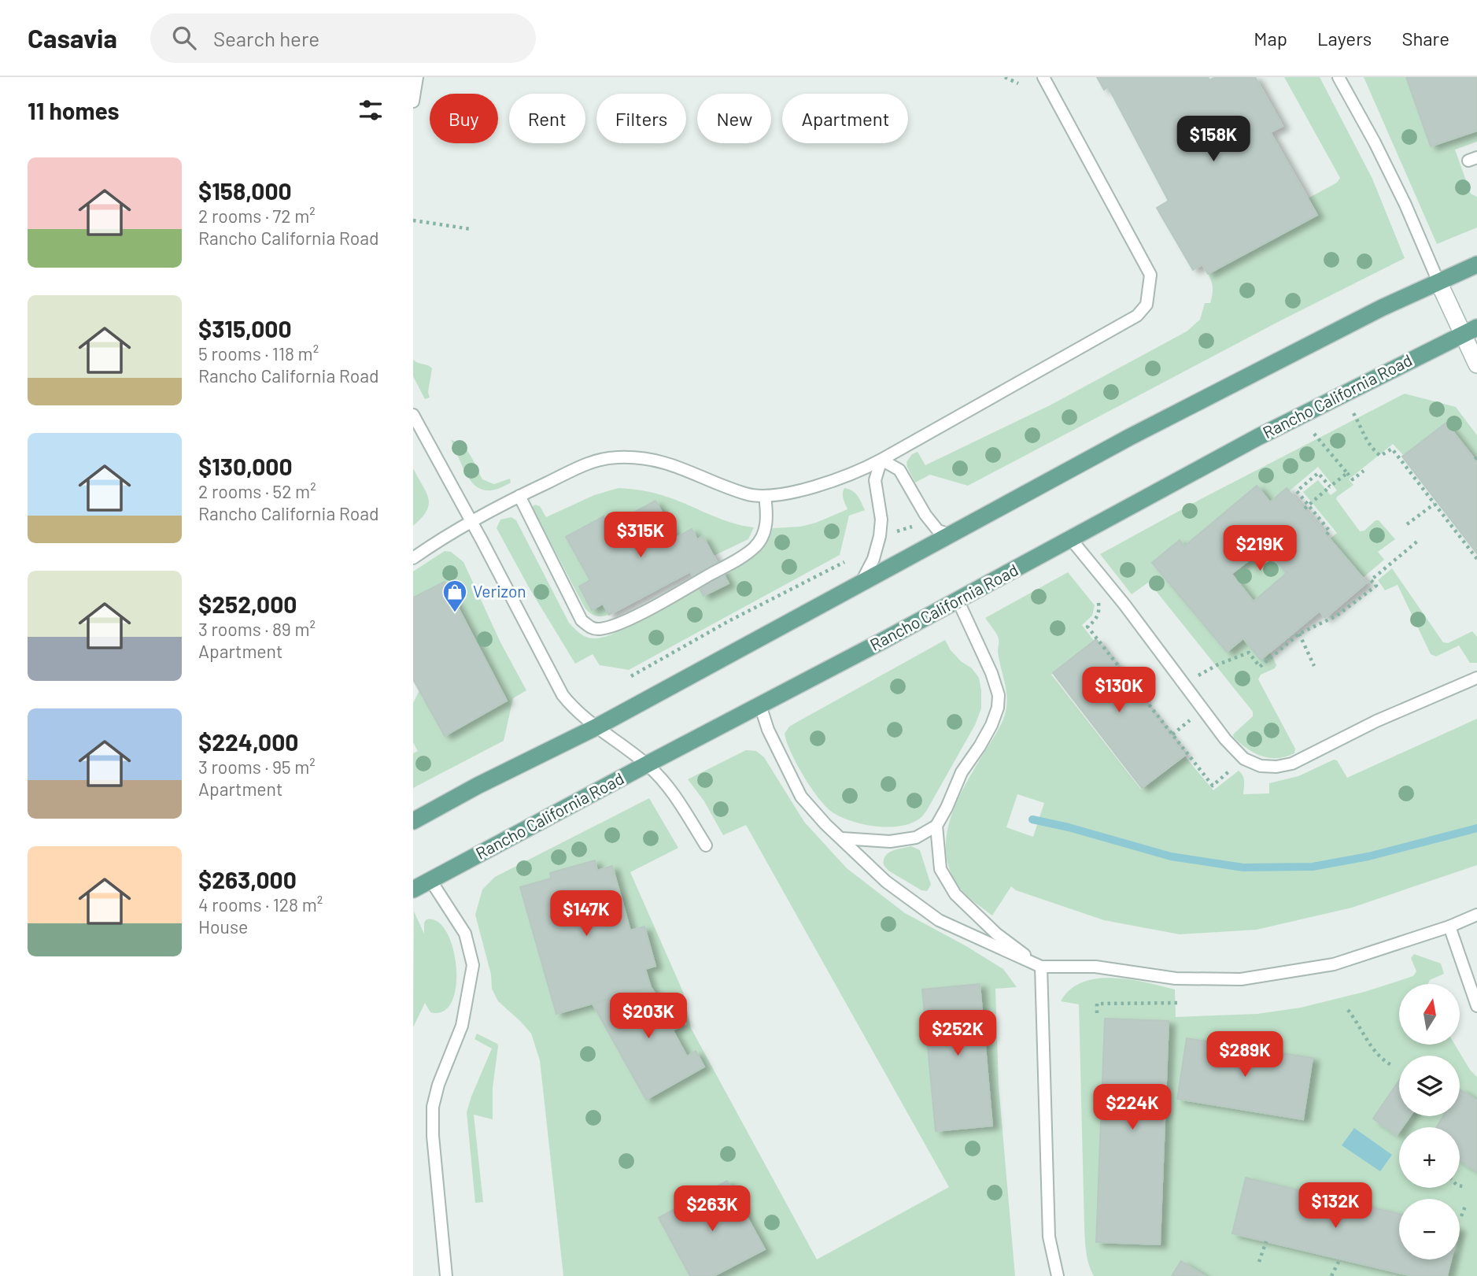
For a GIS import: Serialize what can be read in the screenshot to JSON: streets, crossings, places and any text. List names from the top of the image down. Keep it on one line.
{"streets":{"main road":["Rancho California Road"]},"places":{"shop":["Verizon"]},"north":"top","page":{"header":"Casavia","search":"Search here","nav":["Map","Layers","Share"],"heading":"11 homes","chip":["Buy","Rent","Filters","New","Apartment"],"price":["$158K","$315K","$219K","$130K","$147K","$203K","$252K","$289K","$224K","$132K","$263K"],"list":[{"name":"$158,000","note":"2 rooms · 72 m² · Rancho California Road"},{"name":"$315,000","note":"5 rooms · 118 m² · Rancho California Road"},{"name":"$130,000","note":"2 rooms · 52 m² · Rancho California Road"},{"name":"$252,000","note":"3 rooms · 89 m² · Apartment"},{"name":"$224,000","note":"3 rooms · 95 m² · Apartment"},{"name":"$263,000","note":"4 rooms · 128 m² · House"}],"map_buttons":["+","−"]}}
